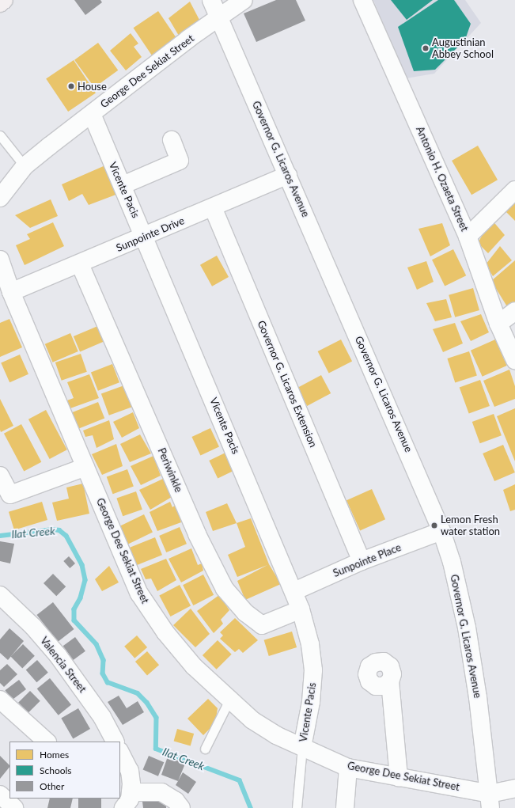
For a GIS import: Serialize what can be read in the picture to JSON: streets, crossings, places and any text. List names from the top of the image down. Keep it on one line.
{"streets":{"street":["George Dee Sekiat Street","Governor G. Licaros Avenue","Antonio H. Ozaeta Street","Vicente Pacis","Sunpointe Drive","Governor G. Licaros Extension","Periwinkle","Sunpointe Place","Valencia Street"]},"crossings":[["George Dee Sekiat Street","Governor G. Licaros Avenue"],["George Dee Sekiat Street","Vicente Pacis"],["George Dee Sekiat Street","Sunpointe Drive"],["Governor G. Licaros Avenue","Sunpointe Drive"],["Governor G. Licaros Avenue","Sunpointe Place"],["Vicente Pacis","Sunpointe Drive"],["Vicente Pacis","Periwinkle"],["Vicente Pacis","Sunpointe Place"],["Sunpointe Drive","Governor G. Licaros Extension"],["Sunpointe Drive","Periwinkle"],["Governor G. Licaros Extension","Sunpointe Place"]],"water":["Ilat Creek"],"places":["Augustinian Abbey School","House","Lemon Fresh water station"],"legend":["Homes","Schools","Other"]}
